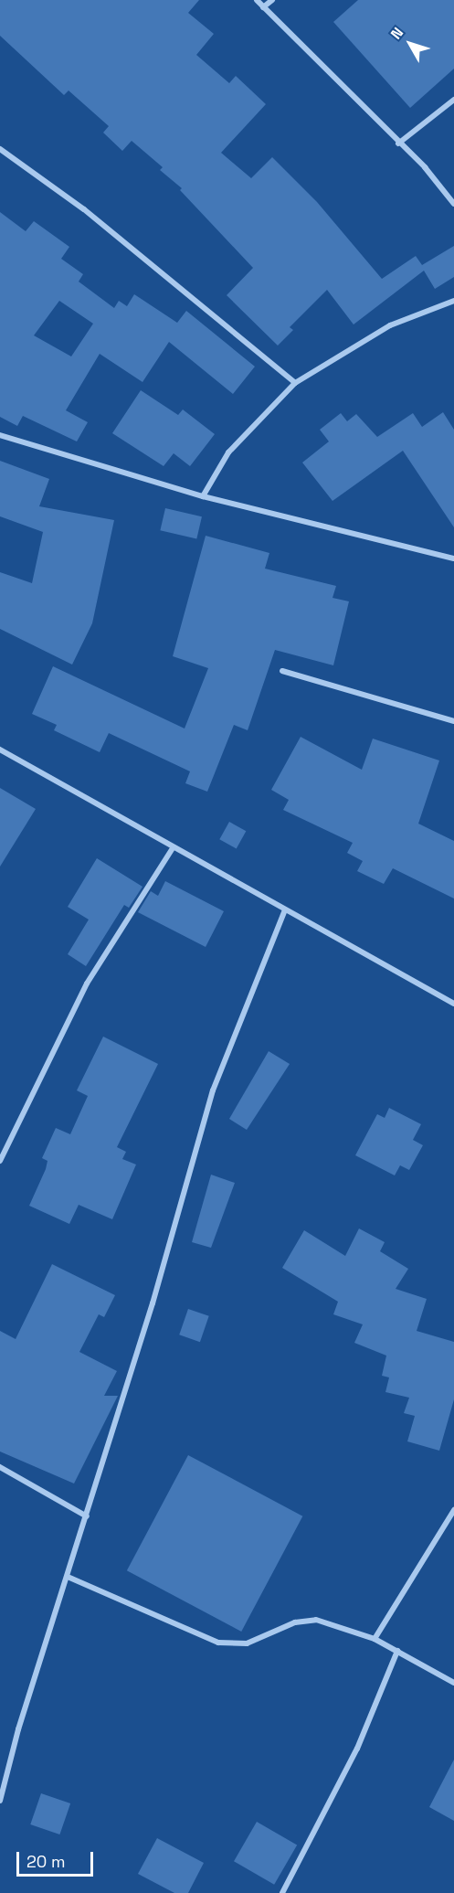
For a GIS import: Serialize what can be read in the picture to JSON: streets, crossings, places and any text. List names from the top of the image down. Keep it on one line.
{"scale_bar":"20 m","north":"top left"}
